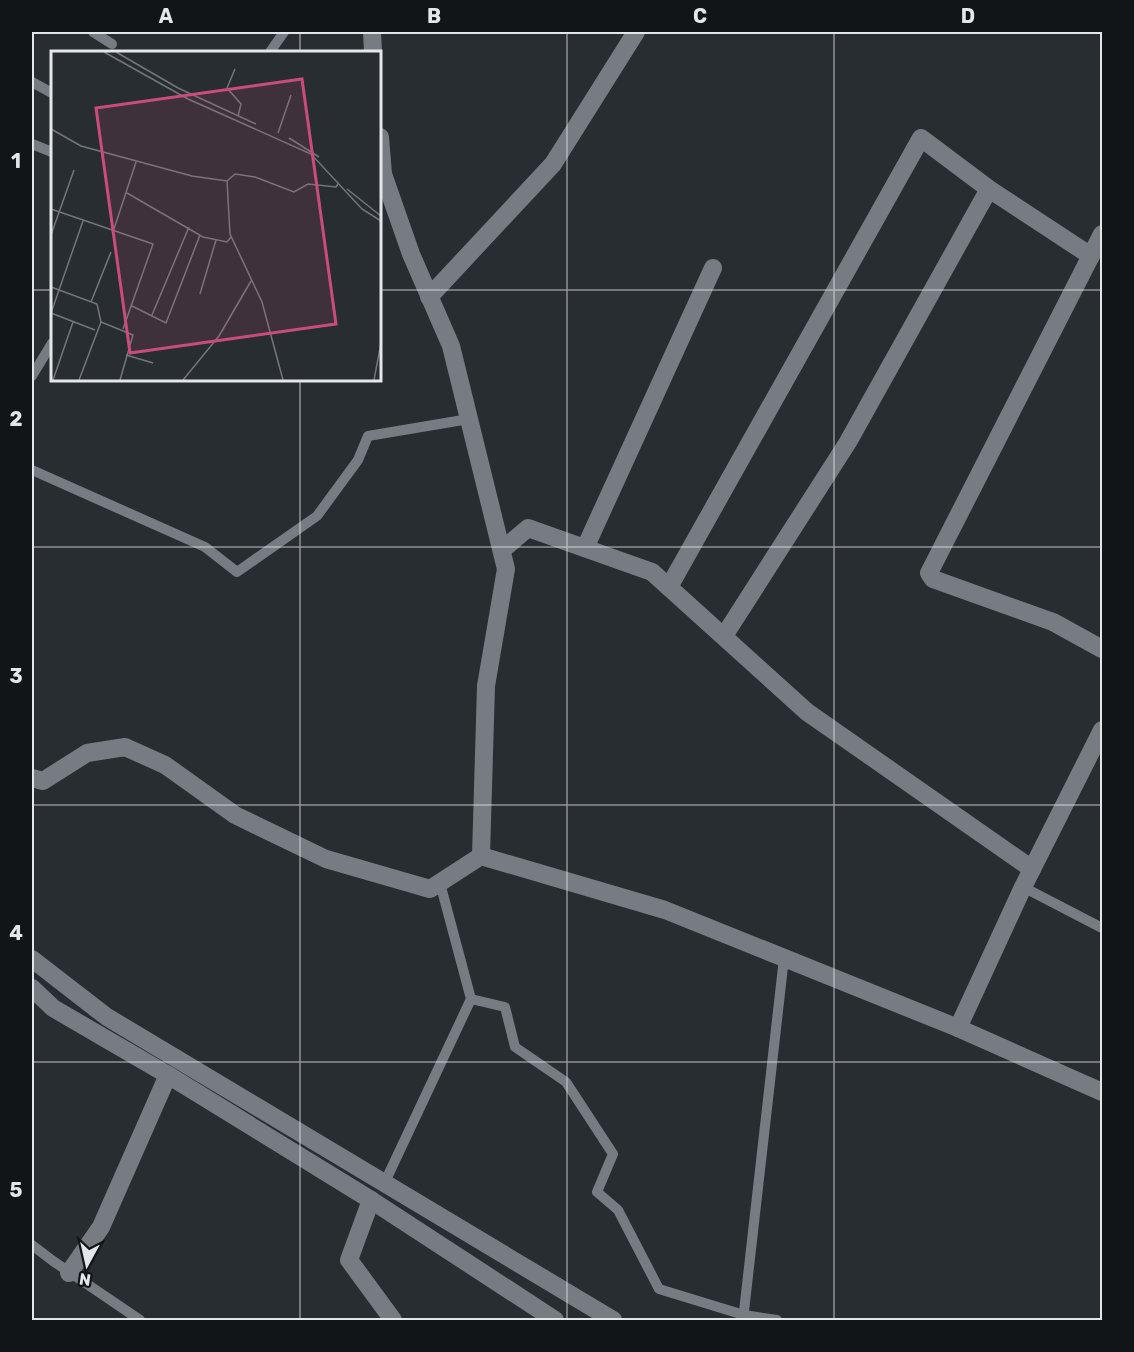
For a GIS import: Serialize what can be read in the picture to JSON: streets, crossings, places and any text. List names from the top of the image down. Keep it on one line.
{"north":"bottom","grid":{"columns":["A","B","C","D"],"rows":["1","2","3","4","5"]}}
